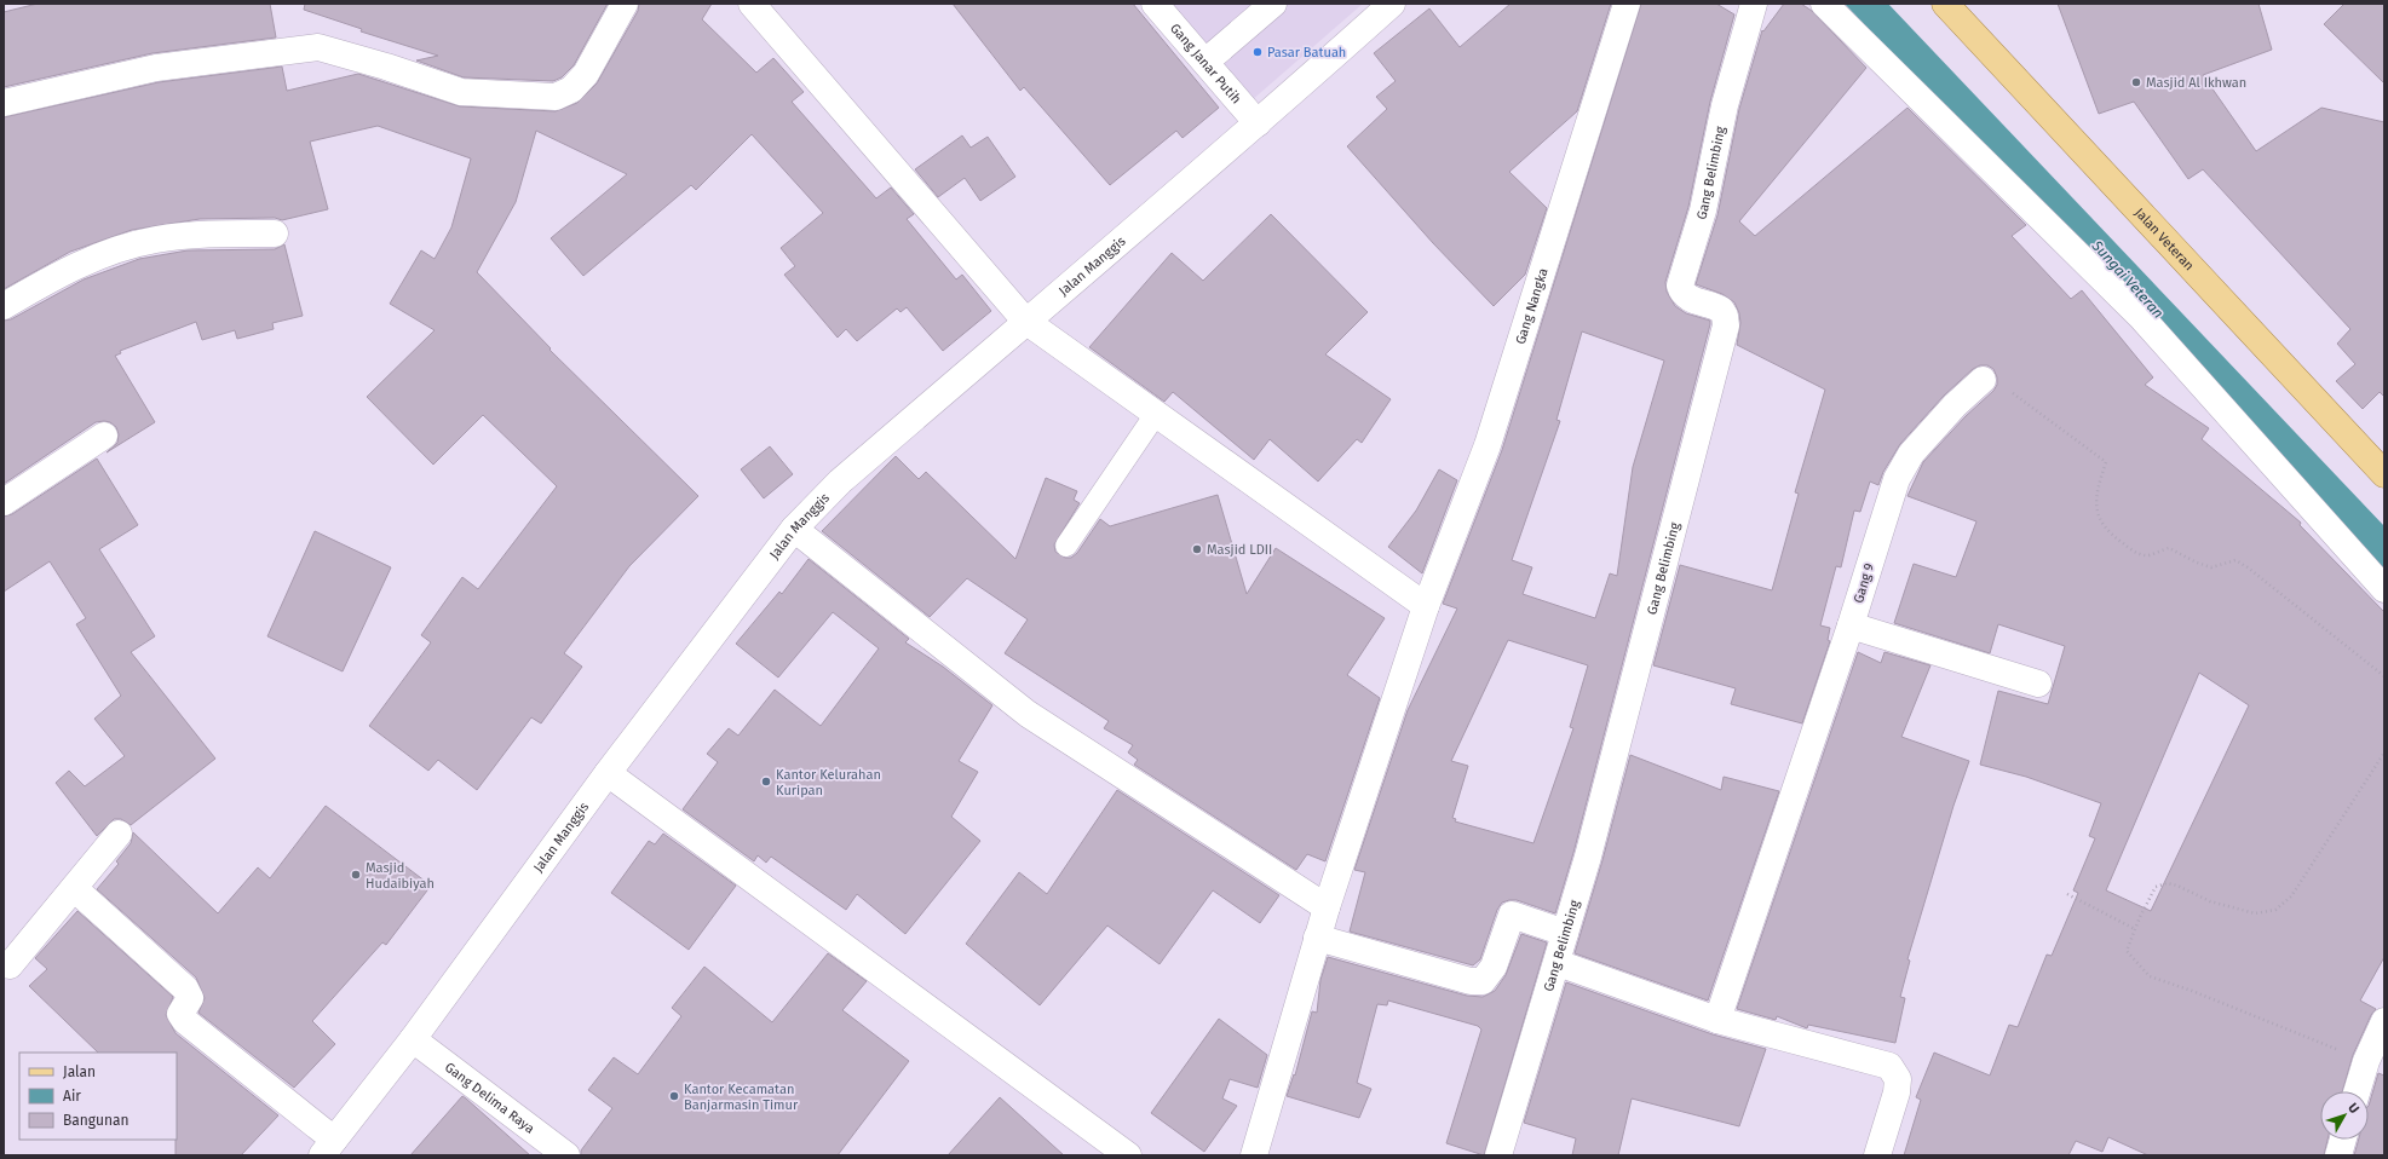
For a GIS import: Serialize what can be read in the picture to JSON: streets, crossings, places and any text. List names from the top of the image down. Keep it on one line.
{"streets":{"main road":["Jalan Veteran"],"street":["Gang Janar Putih","Gang Belimbing","Jalan Manggis","Gang Nangka","Gang 9","Gang Delima Raya"]},"crossings":[["Gang Janar Putih","Jalan Manggis"],["Jalan Manggis","Gang Delima Raya"]],"water":["Sungai Veteran"],"places":["Pasar Batuah","Masjid Al Ikhwan","Masjid LDII","Kantor Kelurahan Kuripan","Masjid Hudaibiyah","Kantor Kecamatan Banjarmasin Timur"],"legend":["Jalan","Air","Bangunan"],"north":"top right"}
